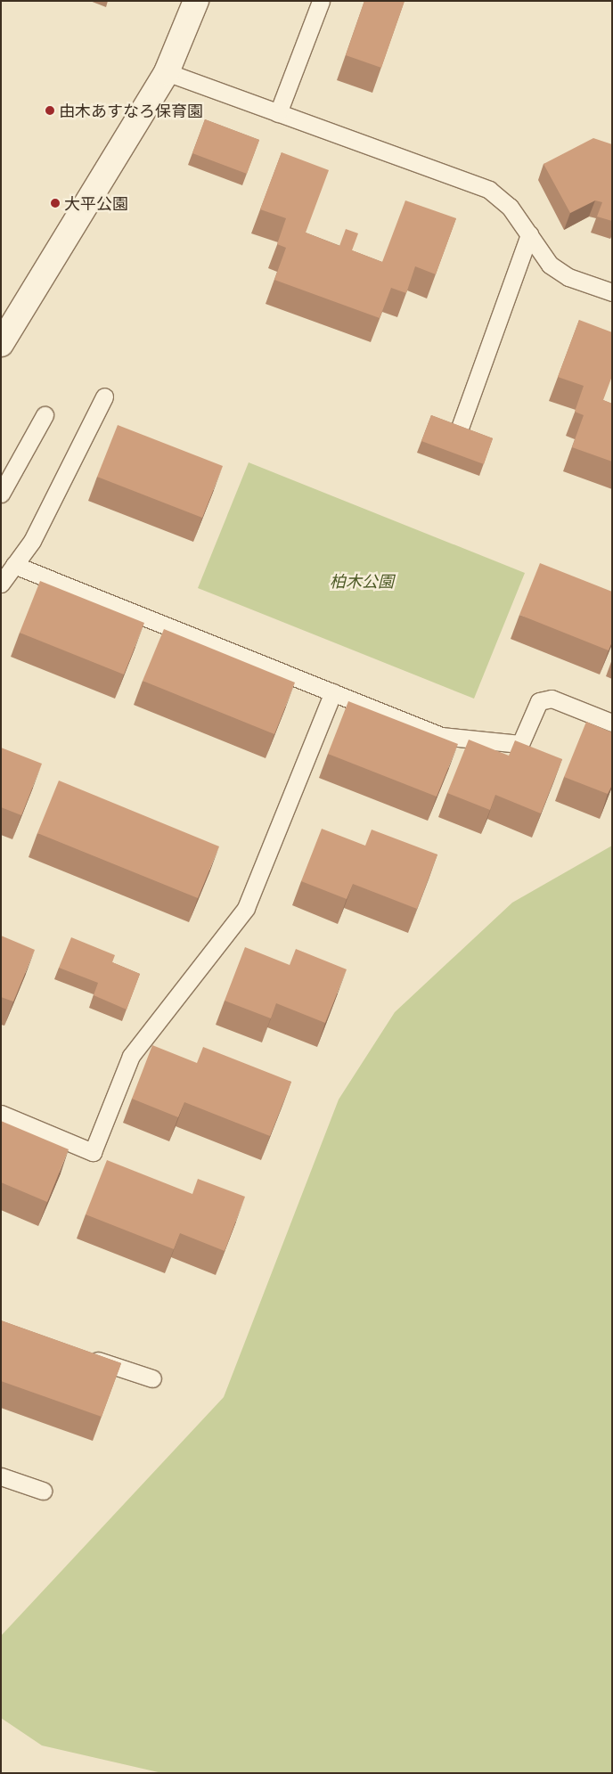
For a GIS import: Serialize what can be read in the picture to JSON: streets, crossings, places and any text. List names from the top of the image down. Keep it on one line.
{"parks":["柏木公園"],"places":["由木あすなろ保育園","大平公園"]}
